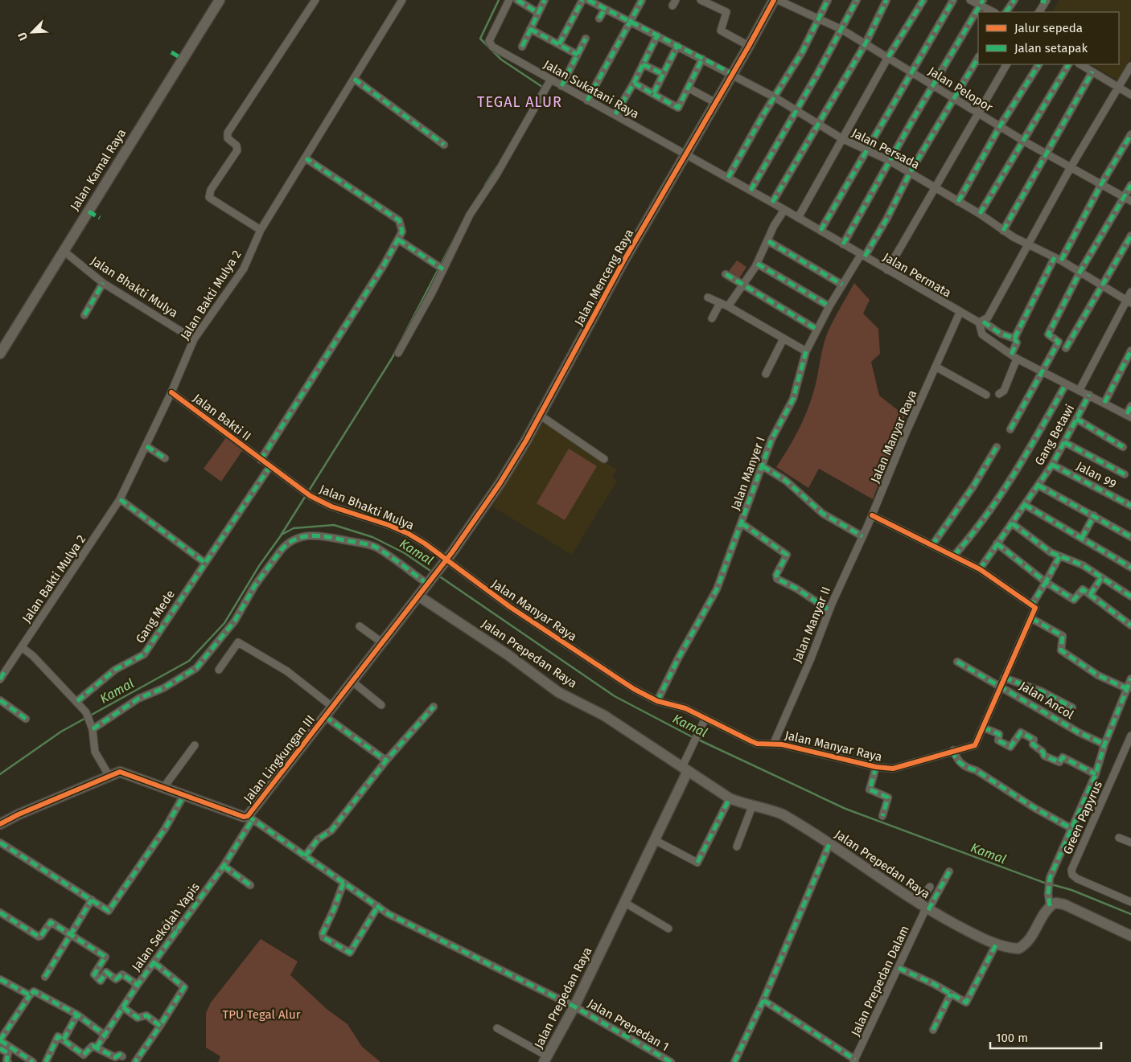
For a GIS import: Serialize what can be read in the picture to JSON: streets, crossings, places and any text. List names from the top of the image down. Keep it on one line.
{"streets":{"street":["Jalan Sukatani Raya","Jalan Pelopor","Jalan Persada","Jalan Kamal Raya","Jalan Permata","Jalan Menceng Raya","Jalan Bhakti Mulya","Jalan Bakti Mulya 2","Jalan Bakti II","Gang Betawi","Jalan Manyar Raya","Jalan Manyer I","Jalan 99","Gang Mede","Jalan Manyar II","Jalan Prepedan Raya","Jalan Ancol","Jalan Lingkungan III","Green Papyrus","Jalan Sekolah Yapis","Jalan Prepedan Dalam","Jalan Prepedan 1"]},"crossings":[["Jalan Sukatani Raya","Jalan Permata"],["Jalan Sukatani Raya","Jalan Menceng Raya"],["Jalan Pelopor","Jalan Manyer I"],["Jalan Persada","Jalan Menceng Raya"],["Jalan Persada","Jalan Manyer I"],["Jalan Kamal Raya","Jalan Bhakti Mulya"],["Jalan Permata","Jalan Menceng Raya"],["Jalan Permata","Jalan Manyar Raya"],["Jalan Permata","Jalan Manyer I"],["Jalan Menceng Raya","Jalan Bhakti Mulya"],["Jalan Menceng Raya","Jalan Manyar Raya"],["Jalan Menceng Raya","Jalan Lingkungan III"],["Jalan Bhakti Mulya","Jalan Bakti Mulya 2"],["Jalan Bhakti Mulya","Jalan Bakti II"],["Jalan Bhakti Mulya","Jalan Manyar Raya"],["Jalan Bhakti Mulya","Gang Mede"],["Jalan Bhakti Mulya","Jalan Lingkungan III"],["Jalan Bakti Mulya 2","Jalan Bakti II"],["Gang Betawi","Jalan 99"],["Jalan Manyar Raya","Jalan Manyer I"],["Jalan Manyar Raya","Jalan Manyar II"],["Jalan Manyar Raya","Jalan Ancol"],["Jalan Manyar Raya","Jalan Lingkungan III"],["Jalan Prepedan Raya","Jalan Lingkungan III"],["Jalan Prepedan Raya","Jalan Prepedan Dalam"],["Jalan Prepedan Raya","Jalan Prepedan 1"],["Jalan Lingkungan III","Jalan Sekolah Yapis"]],"districts":["TEGAL ALUR"],"water":["Kamal"],"parks":["TPU Tegal Alur"],"legend":["Jalur sepeda","Jalan setapak"],"scale_bar":"100 m","north":"bottom left"}
